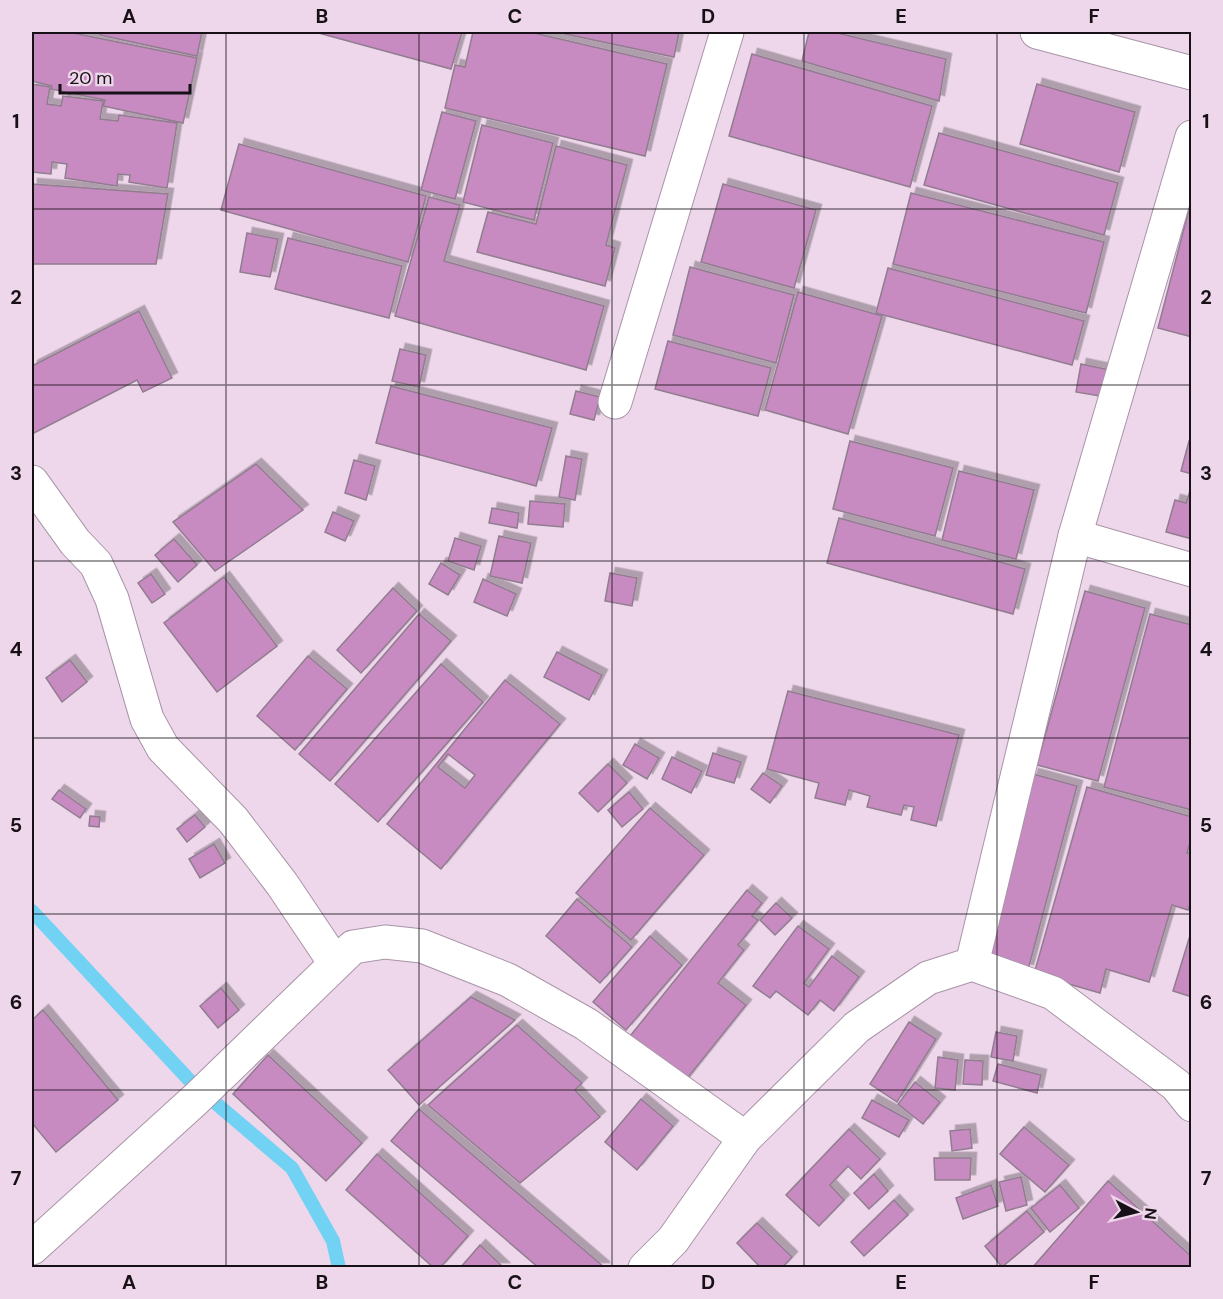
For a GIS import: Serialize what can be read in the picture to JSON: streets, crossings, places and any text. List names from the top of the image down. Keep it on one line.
{"scale_bar":"20 m","north":"right","grid":{"columns":["A","B","C","D","E","F"],"rows":["1","2","3","4","5","6","7"]}}
